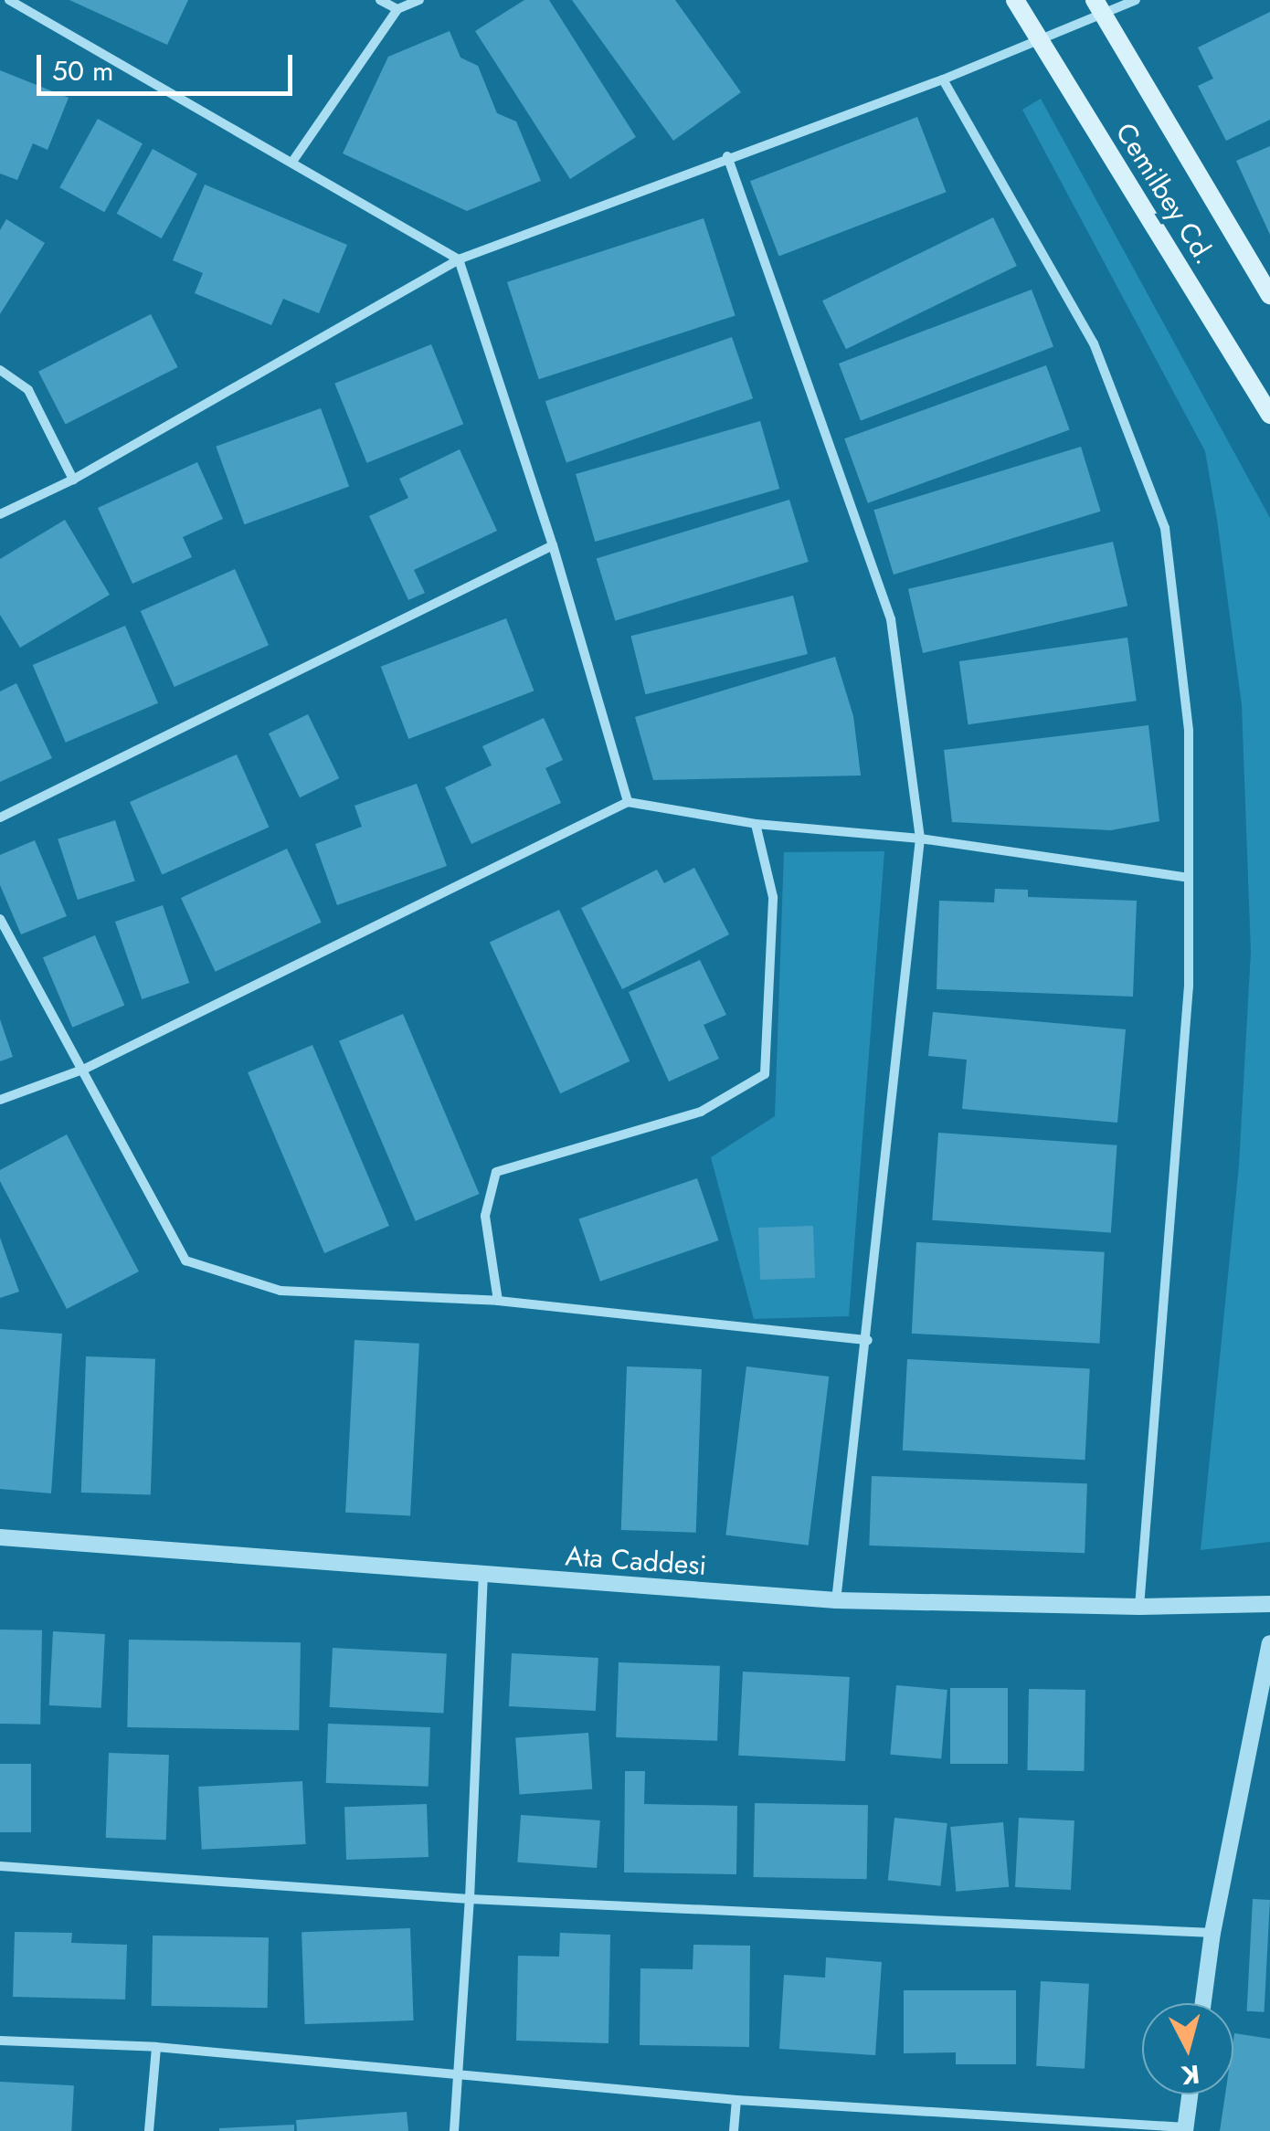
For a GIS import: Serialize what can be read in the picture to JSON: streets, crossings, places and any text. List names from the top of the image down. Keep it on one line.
{"streets":{"main road":["Cemilbey Cd."],"street":["Ata Caddesi"]},"scale_bar":"50 m","north":"bottom"}
